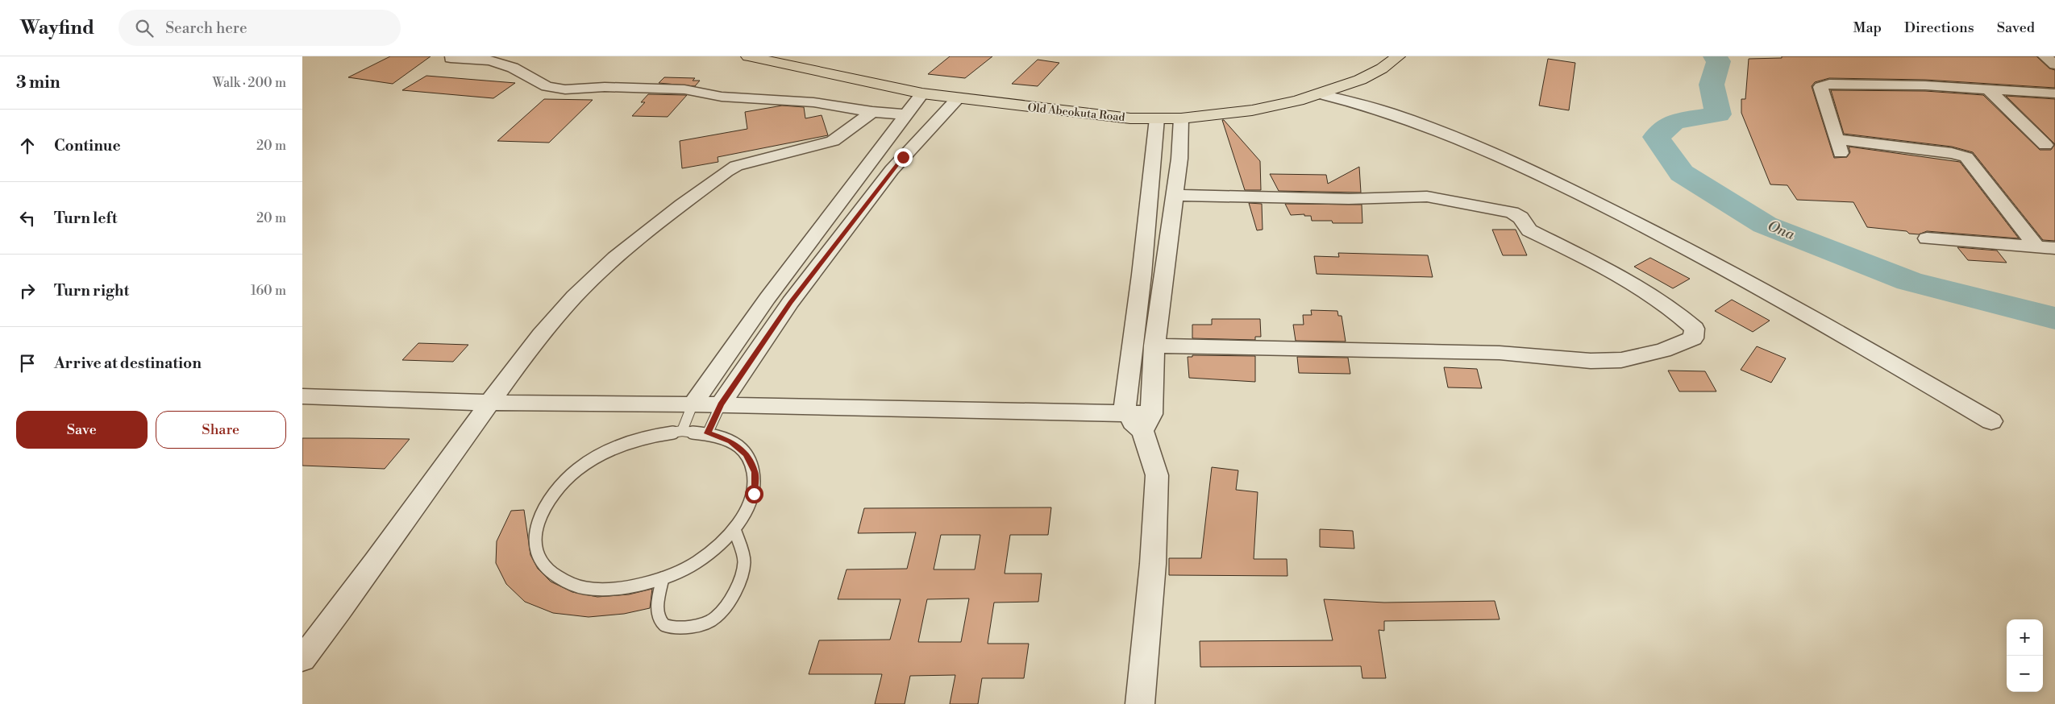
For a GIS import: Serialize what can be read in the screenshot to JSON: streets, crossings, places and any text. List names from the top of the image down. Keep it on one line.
{"streets":{"highway":["Old Abeokuta Road"]},"water":["Ona"],"page":{"header":"Wayfind","search":"Search here","nav":["Map","Directions","Saved"],"heading":["3 min","Walk · 200 m"],"list":[["Continue","20 m"],["Turn left","20 m"],["Turn right","160 m"],"Arrive at destination"],"buttons":["Save","Share"],"map_buttons":["+","−"]}}
